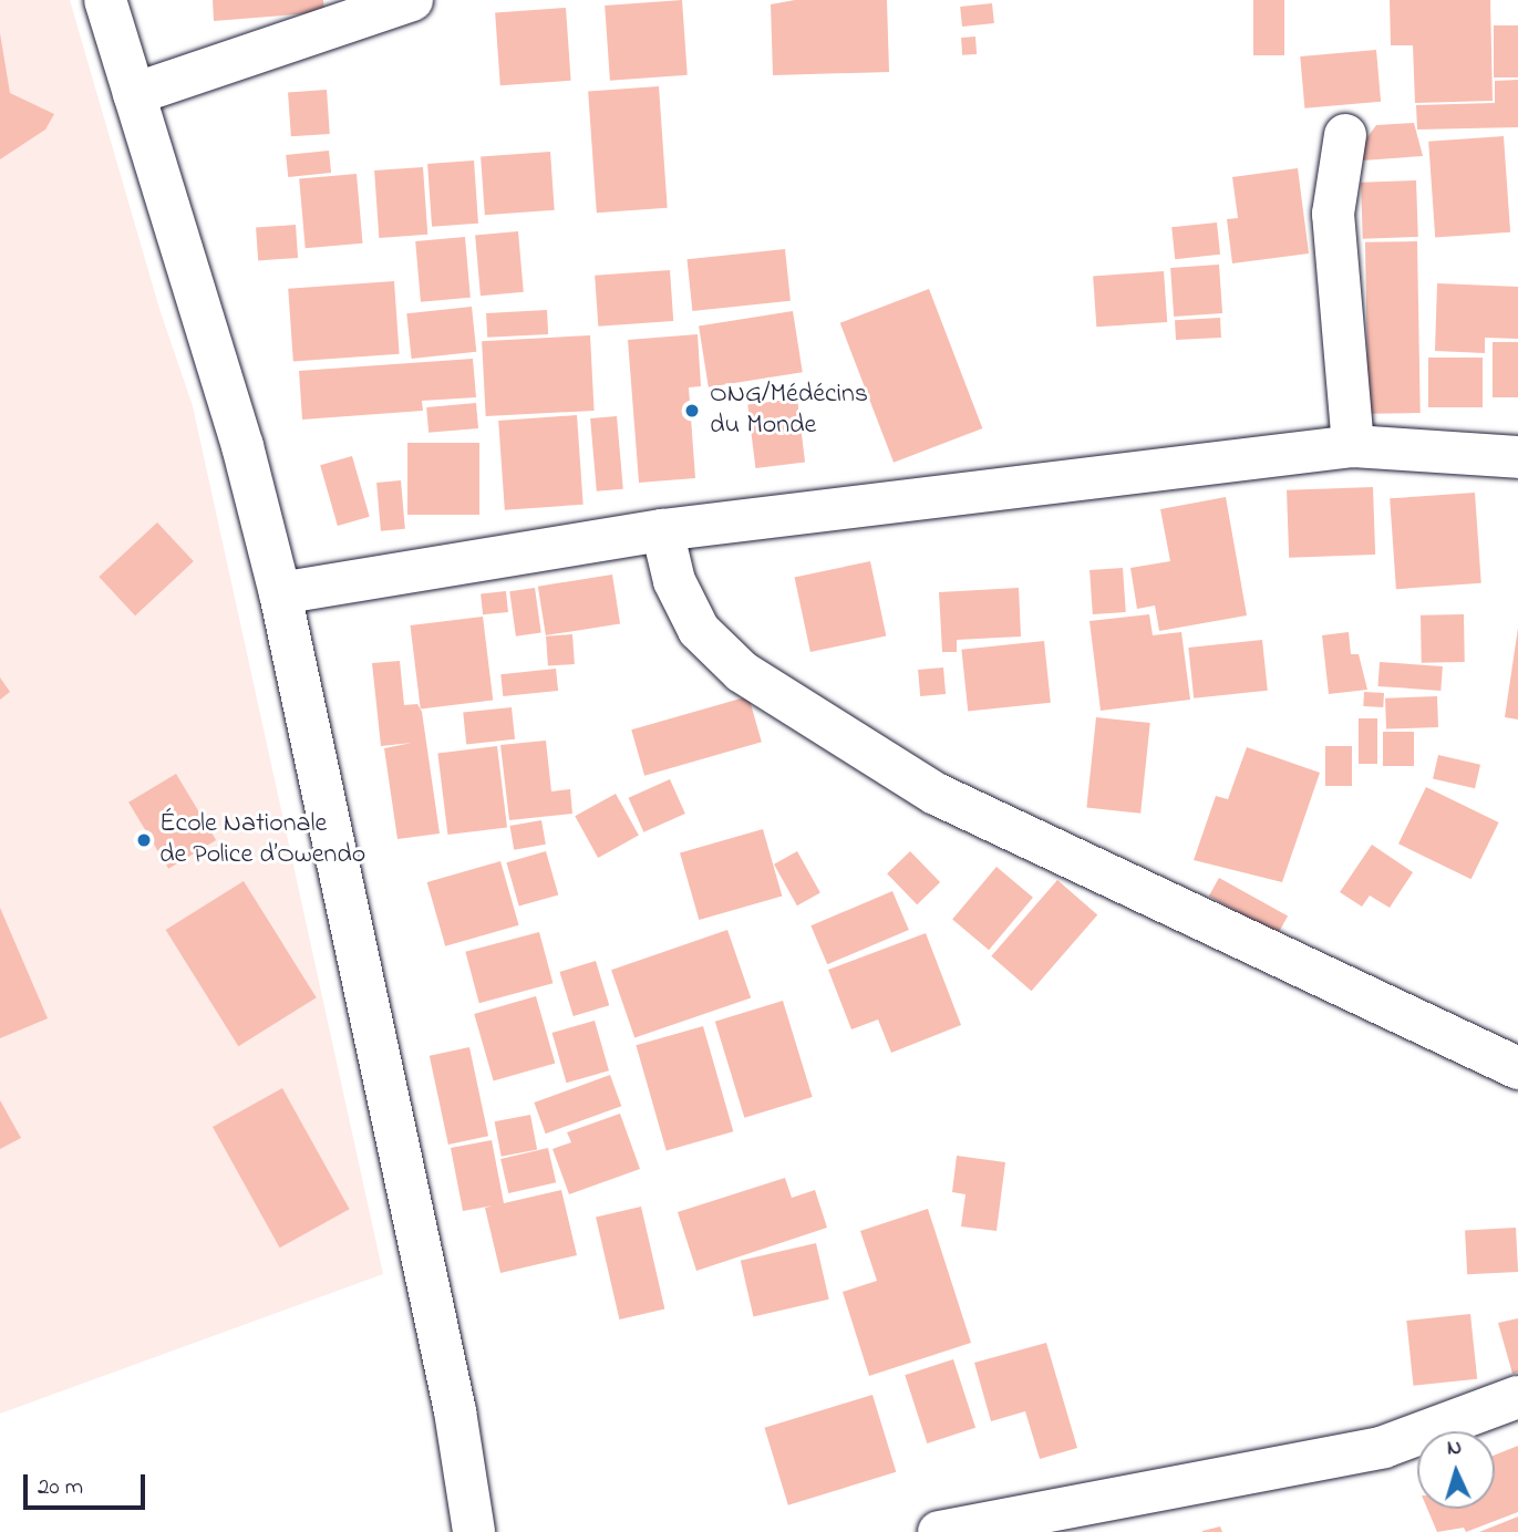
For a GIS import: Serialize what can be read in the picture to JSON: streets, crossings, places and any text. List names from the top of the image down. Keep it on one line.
{"places":["ONG/Médécins du Monde","École Nationale de Police d’Owendo"],"scale_bar":"20 m","north":"top"}
